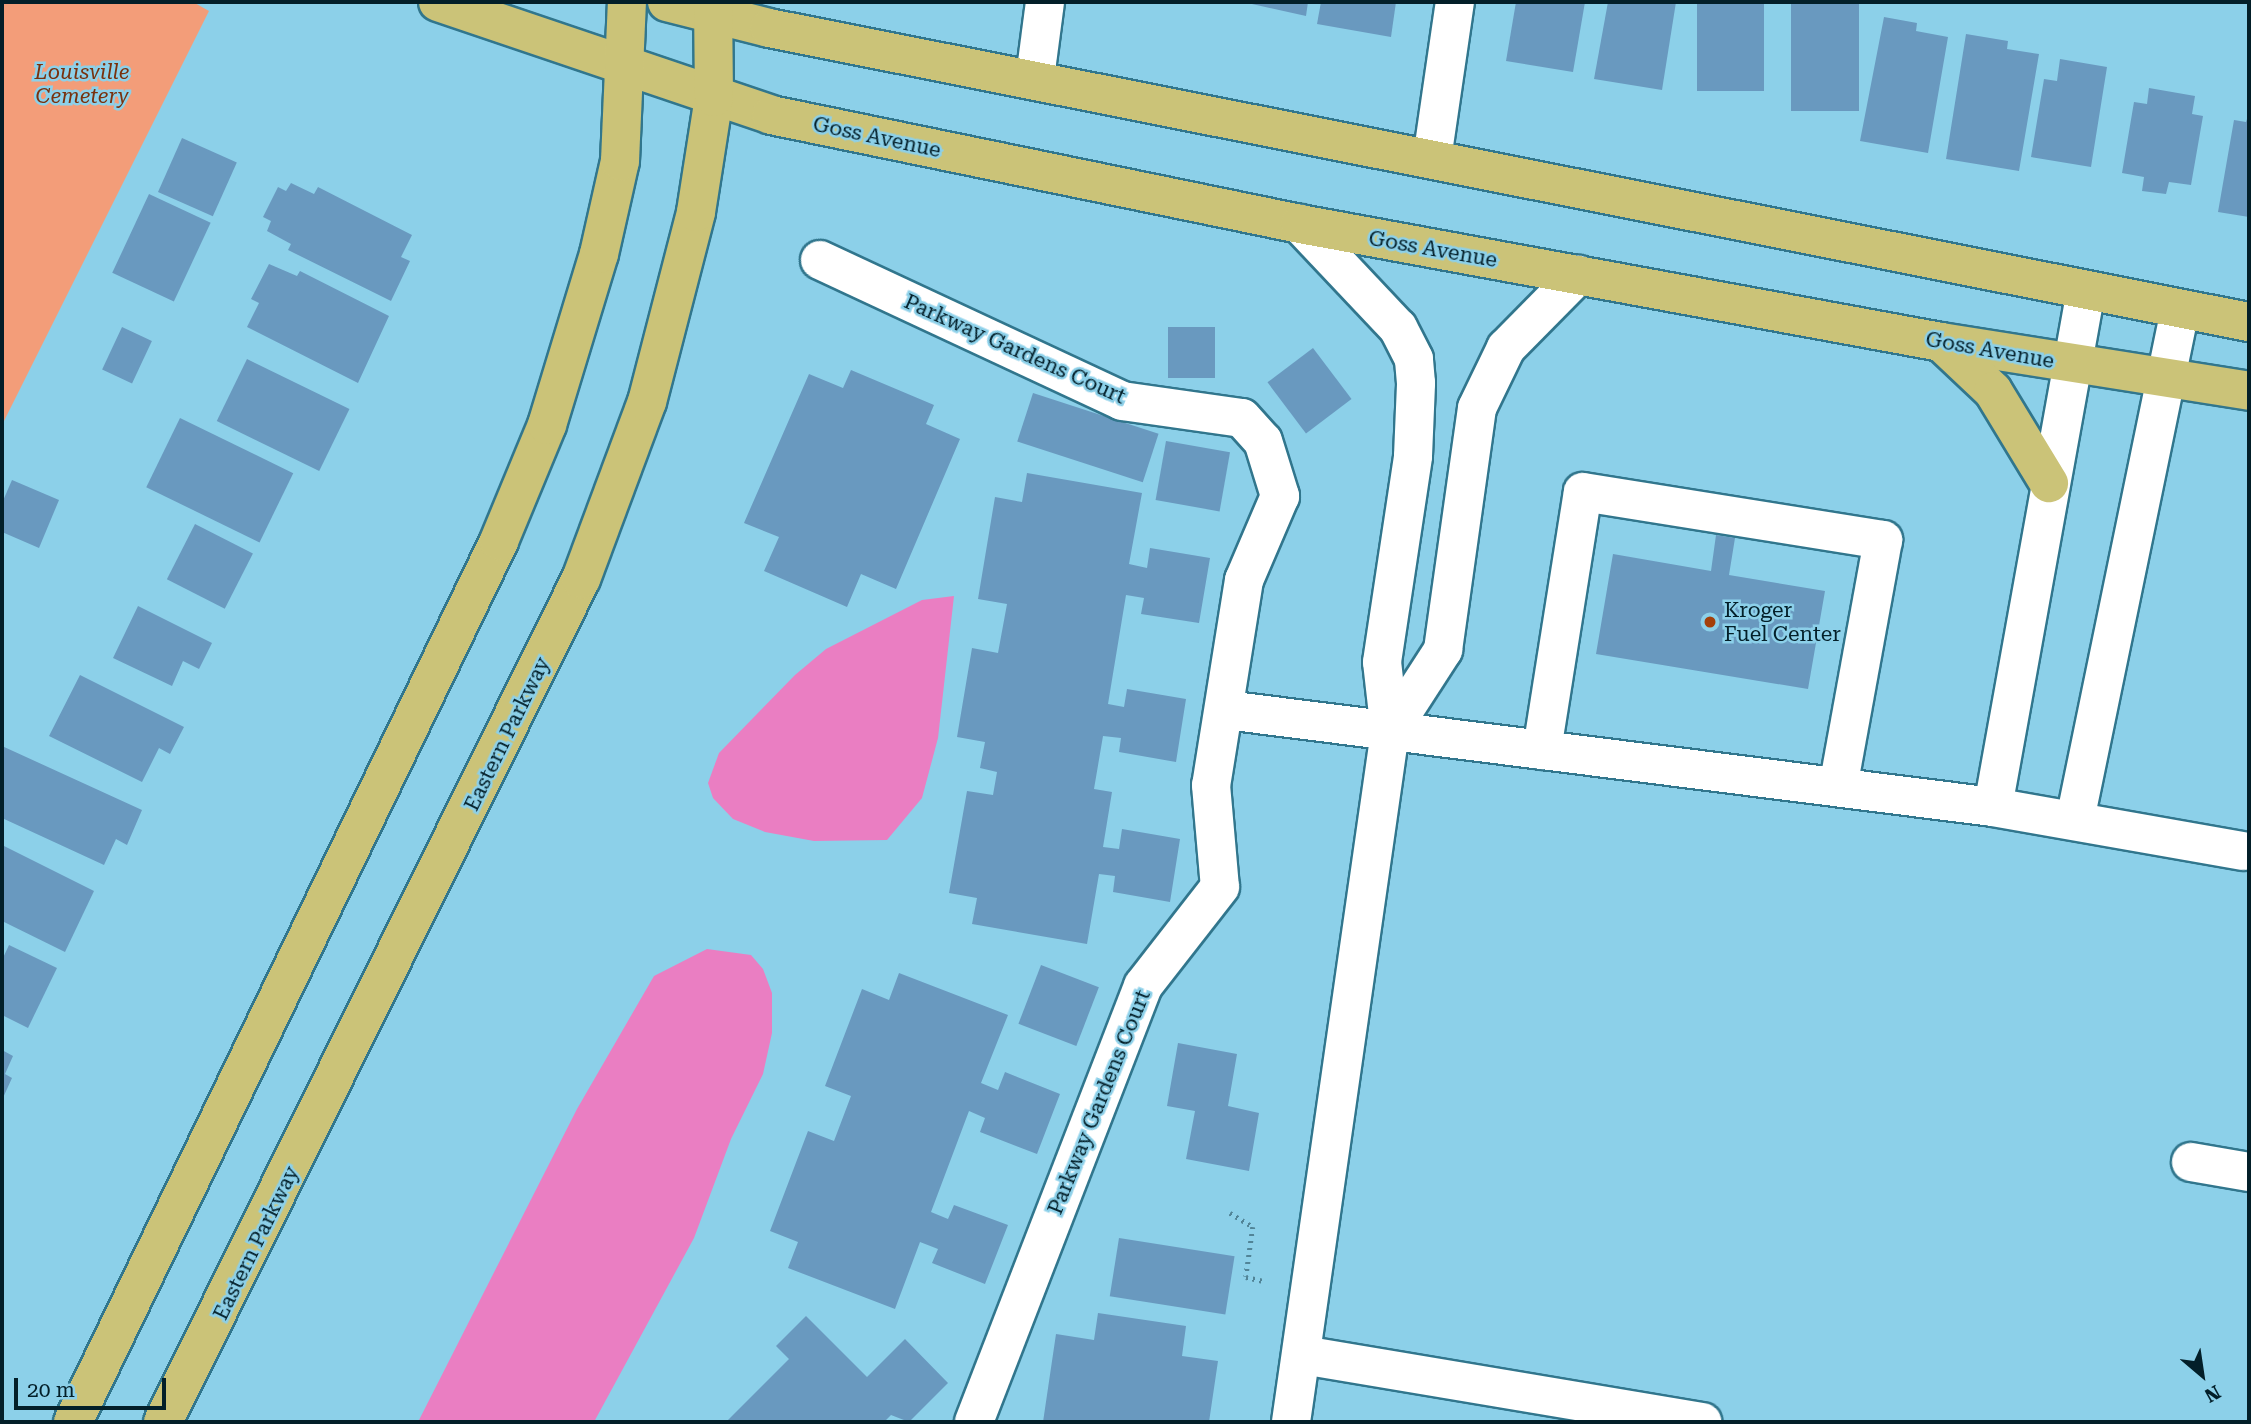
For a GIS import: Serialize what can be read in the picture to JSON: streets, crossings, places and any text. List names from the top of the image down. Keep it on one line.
{"streets":{"main road":["Goss Avenue","Eastern Parkway"],"street":["Parkway Gardens Court"]},"crossings":[["Goss Avenue","Eastern Parkway"]],"parks":["Louisville Cemetery"],"places":["Kroger Fuel Center"],"scale_bar":"20 m","north":"bottom right"}
